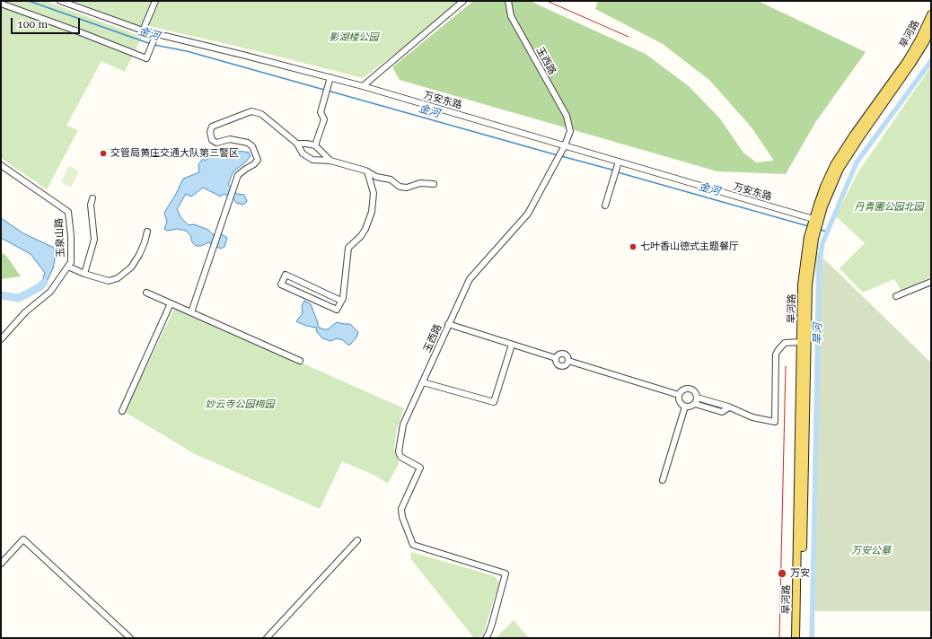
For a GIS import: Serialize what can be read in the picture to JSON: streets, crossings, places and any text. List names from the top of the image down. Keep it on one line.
{"streets":{"main road":["旱河路"],"street":["玉西路","万安东路","玉泉山路"]},"crossings":[["旱河路","万安东路"],["玉西路","万安东路"]],"water":["金河","旱河"],"parks":["影湖楼公园","丹青圃公园北园","妙云寺公园梅园","万安公墓"],"places":["交管局黄庄交通大队第三警区","七叶香山德式主题餐厅","万安"],"scale_bar":"100 m"}
